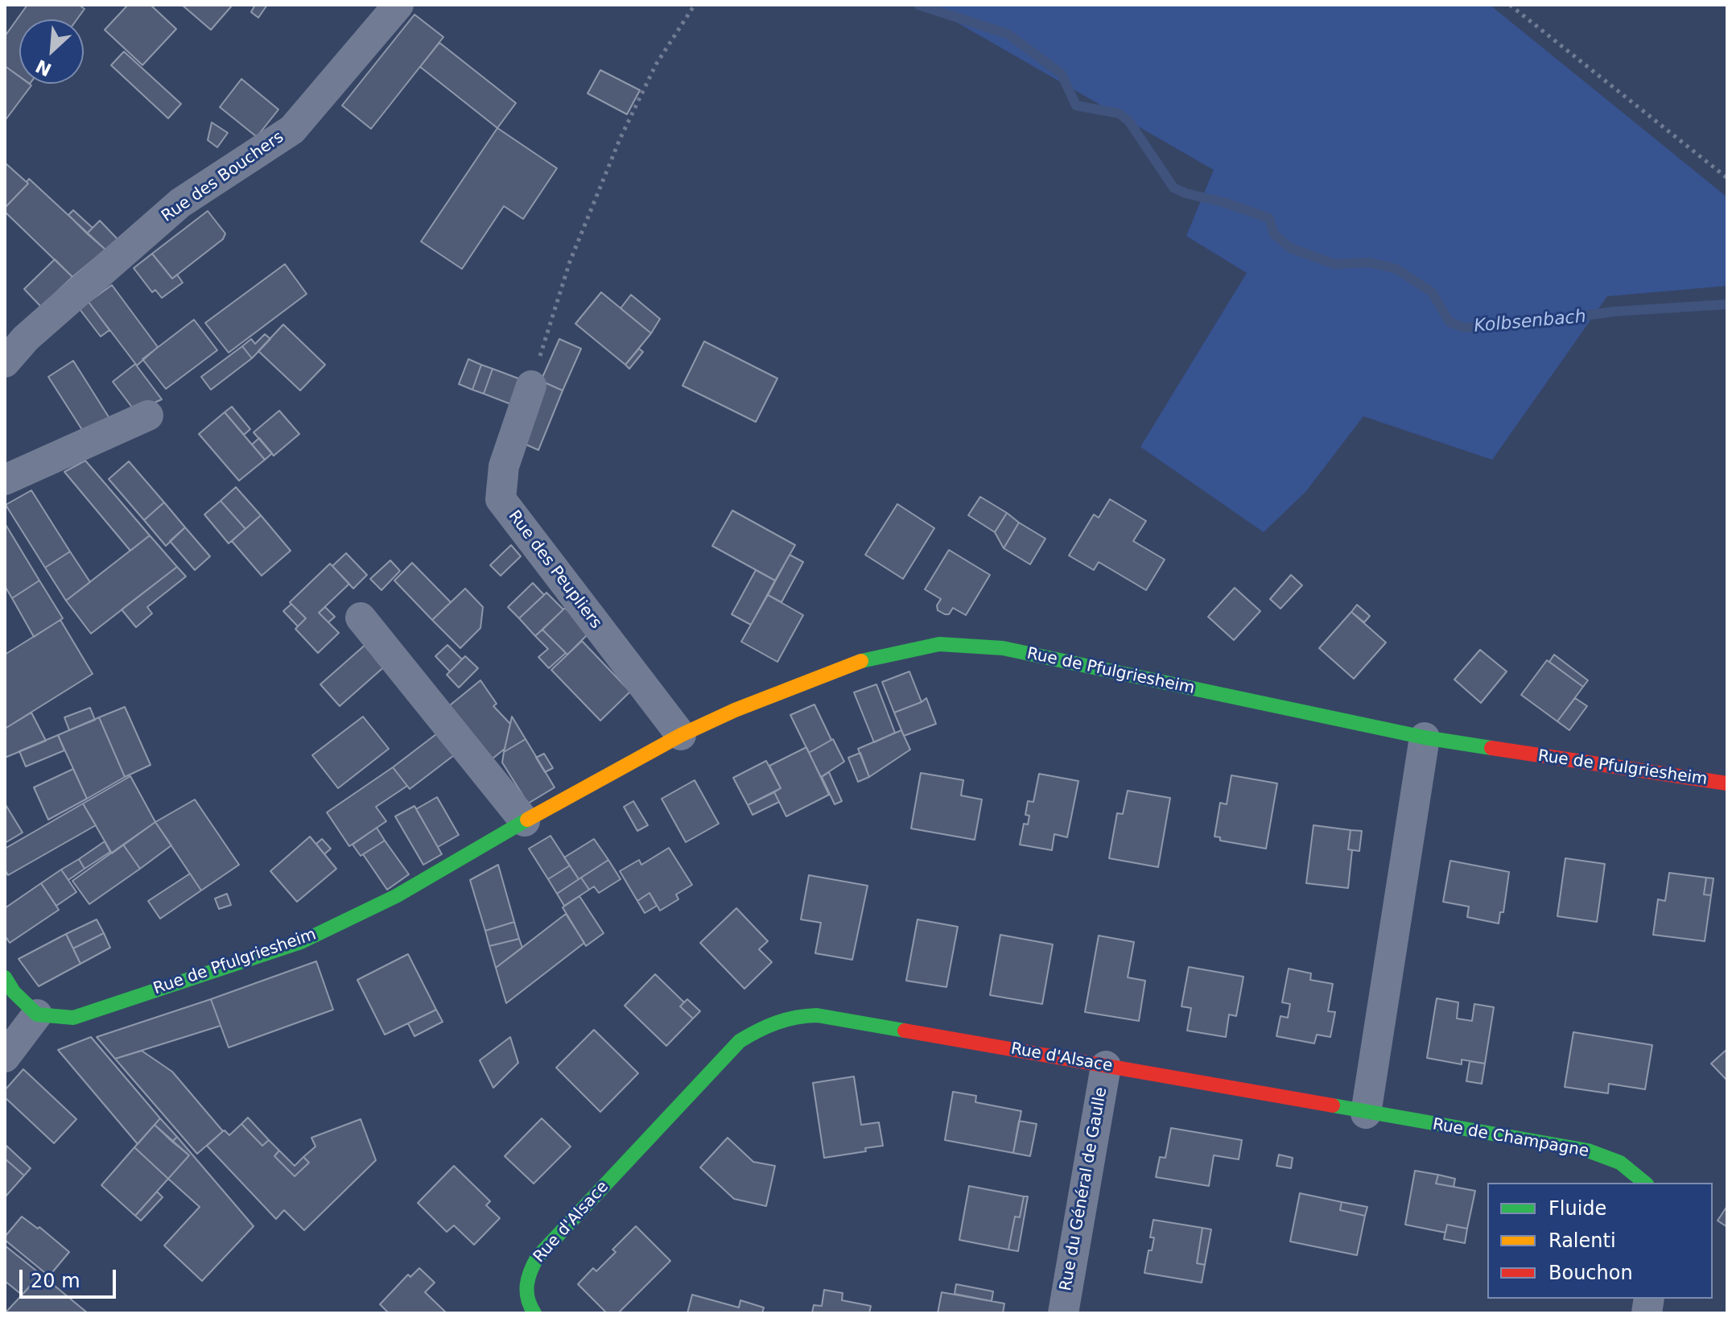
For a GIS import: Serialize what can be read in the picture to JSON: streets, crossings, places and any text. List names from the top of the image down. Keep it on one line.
{"streets":{"main road":["Rue de Pfulgriesheim","Rue d'Alsace","Rue de Champagne"],"street":["Rue des Bouchers","Rue des Peupliers","Rue du Général de Gaulle"]},"crossings":[["Rue des Peupliers","Rue de Pfulgriesheim"],["Rue d'Alsace","Rue de Champagne"],["Rue d'Alsace","Rue du Général de Gaulle"]],"water":["Kolbsenbach"],"legend":["Fluide","Ralenti","Bouchon"],"scale_bar":"20 m","north":"bottom left"}
